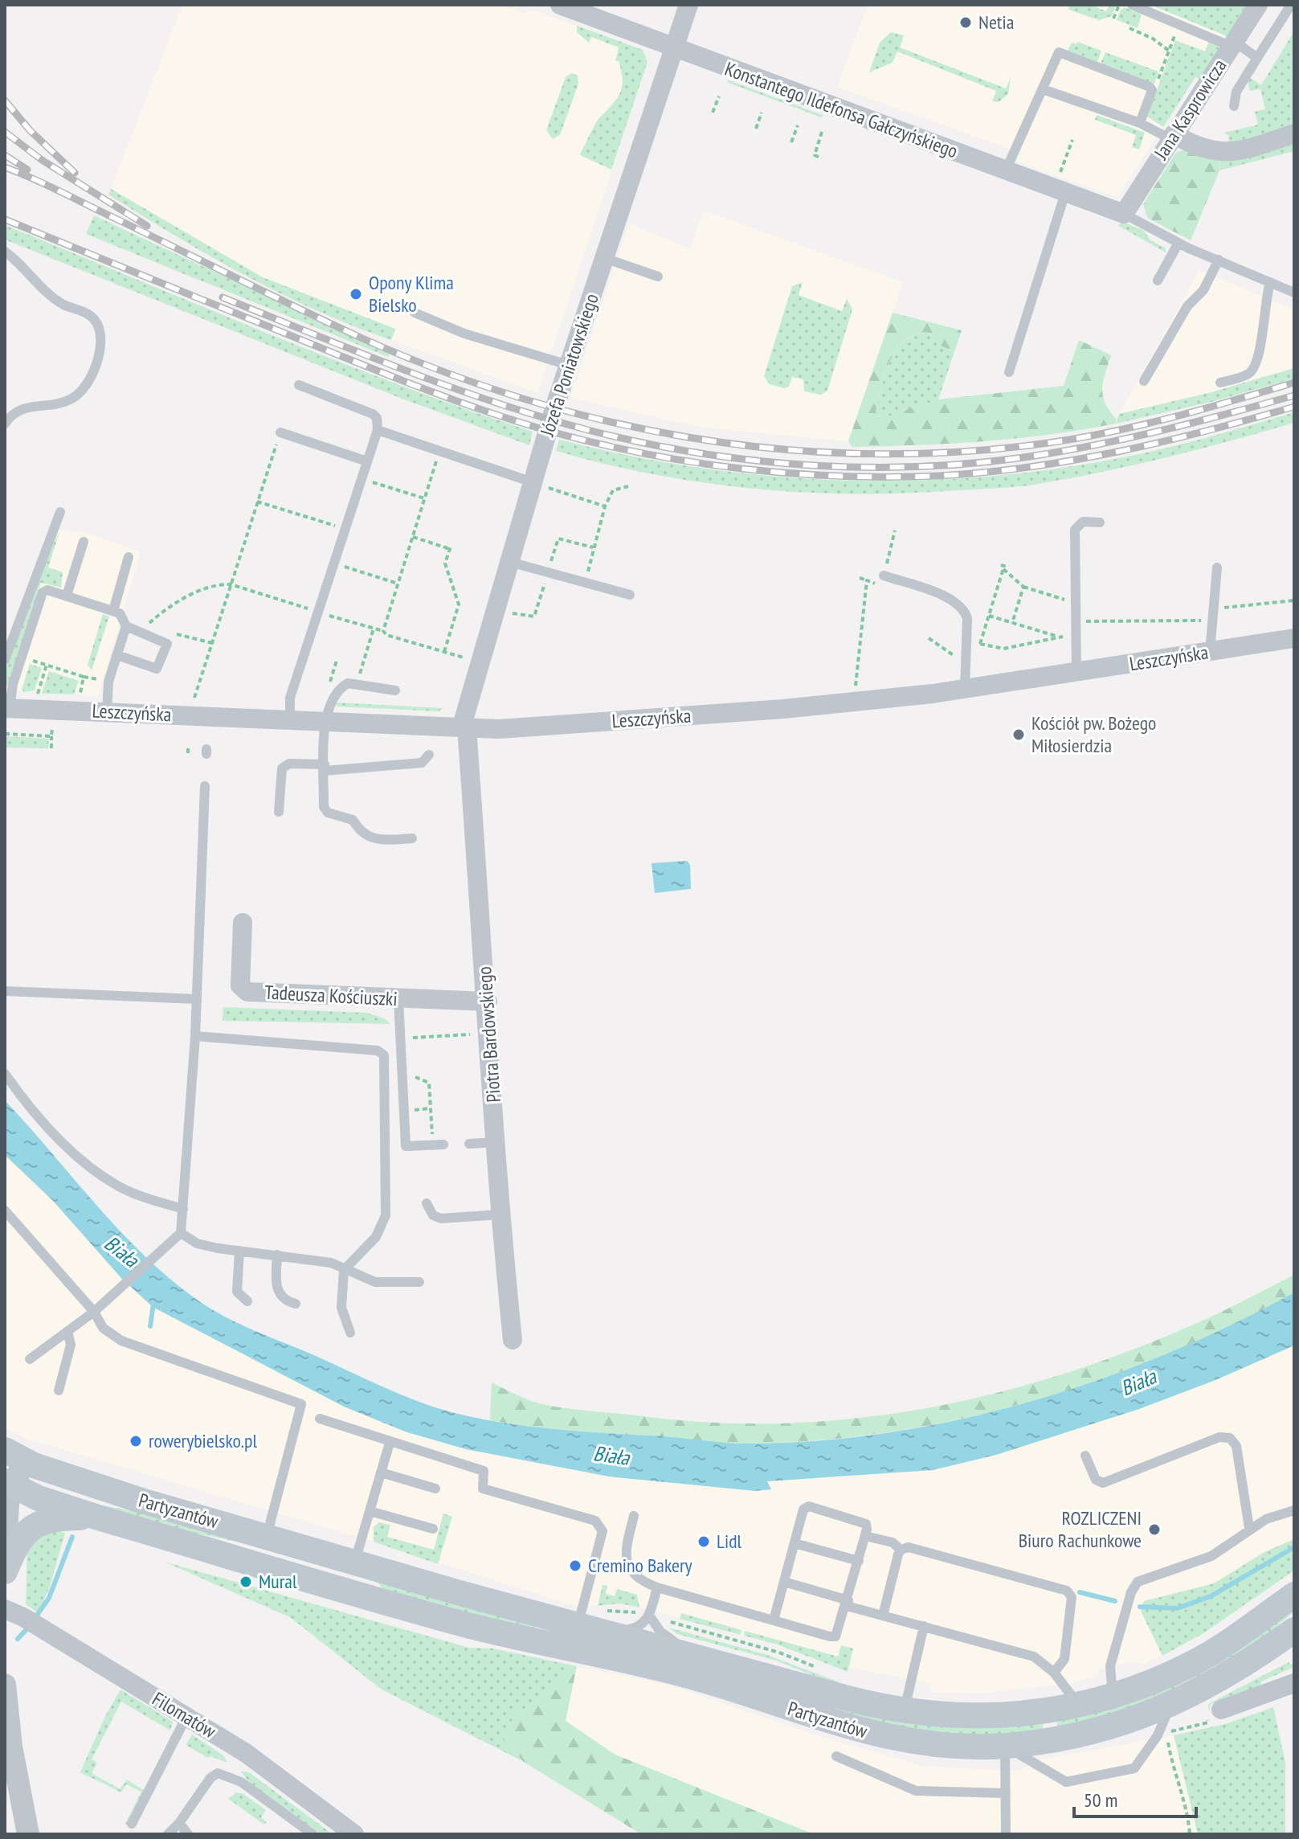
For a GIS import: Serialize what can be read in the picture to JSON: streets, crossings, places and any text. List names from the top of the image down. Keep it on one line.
{"streets":{"main road":["Partyzantów"],"street":["Jana Kasprowicza","Konstantego Ildefonsa Gałczyńskiego","Józefa Poniatowskiego","Leszczyńska","Tadeusza Kościuszki","Piotra Bardowskiego","Filomatów"]},"crossings":[["Jana Kasprowicza","Konstantego Ildefonsa Gałczyńskiego"],["Konstantego Ildefonsa Gałczyńskiego","Józefa Poniatowskiego"],["Józefa Poniatowskiego","Leszczyńska"],["Józefa Poniatowskiego","Piotra Bardowskiego"],["Leszczyńska","Piotra Bardowskiego"],["Tadeusza Kościuszki","Piotra Bardowskiego"]],"water":["Biała"],"places":["Netia","Opony Klima Bielsko","Kościół pw. Bożego Miłosierdzia","rowerybielsko.pl","ROZLICZENI Biuro Rachunkowe","Lidl","Cremino Bakery","Mural"],"scale_bar":"50 m"}
